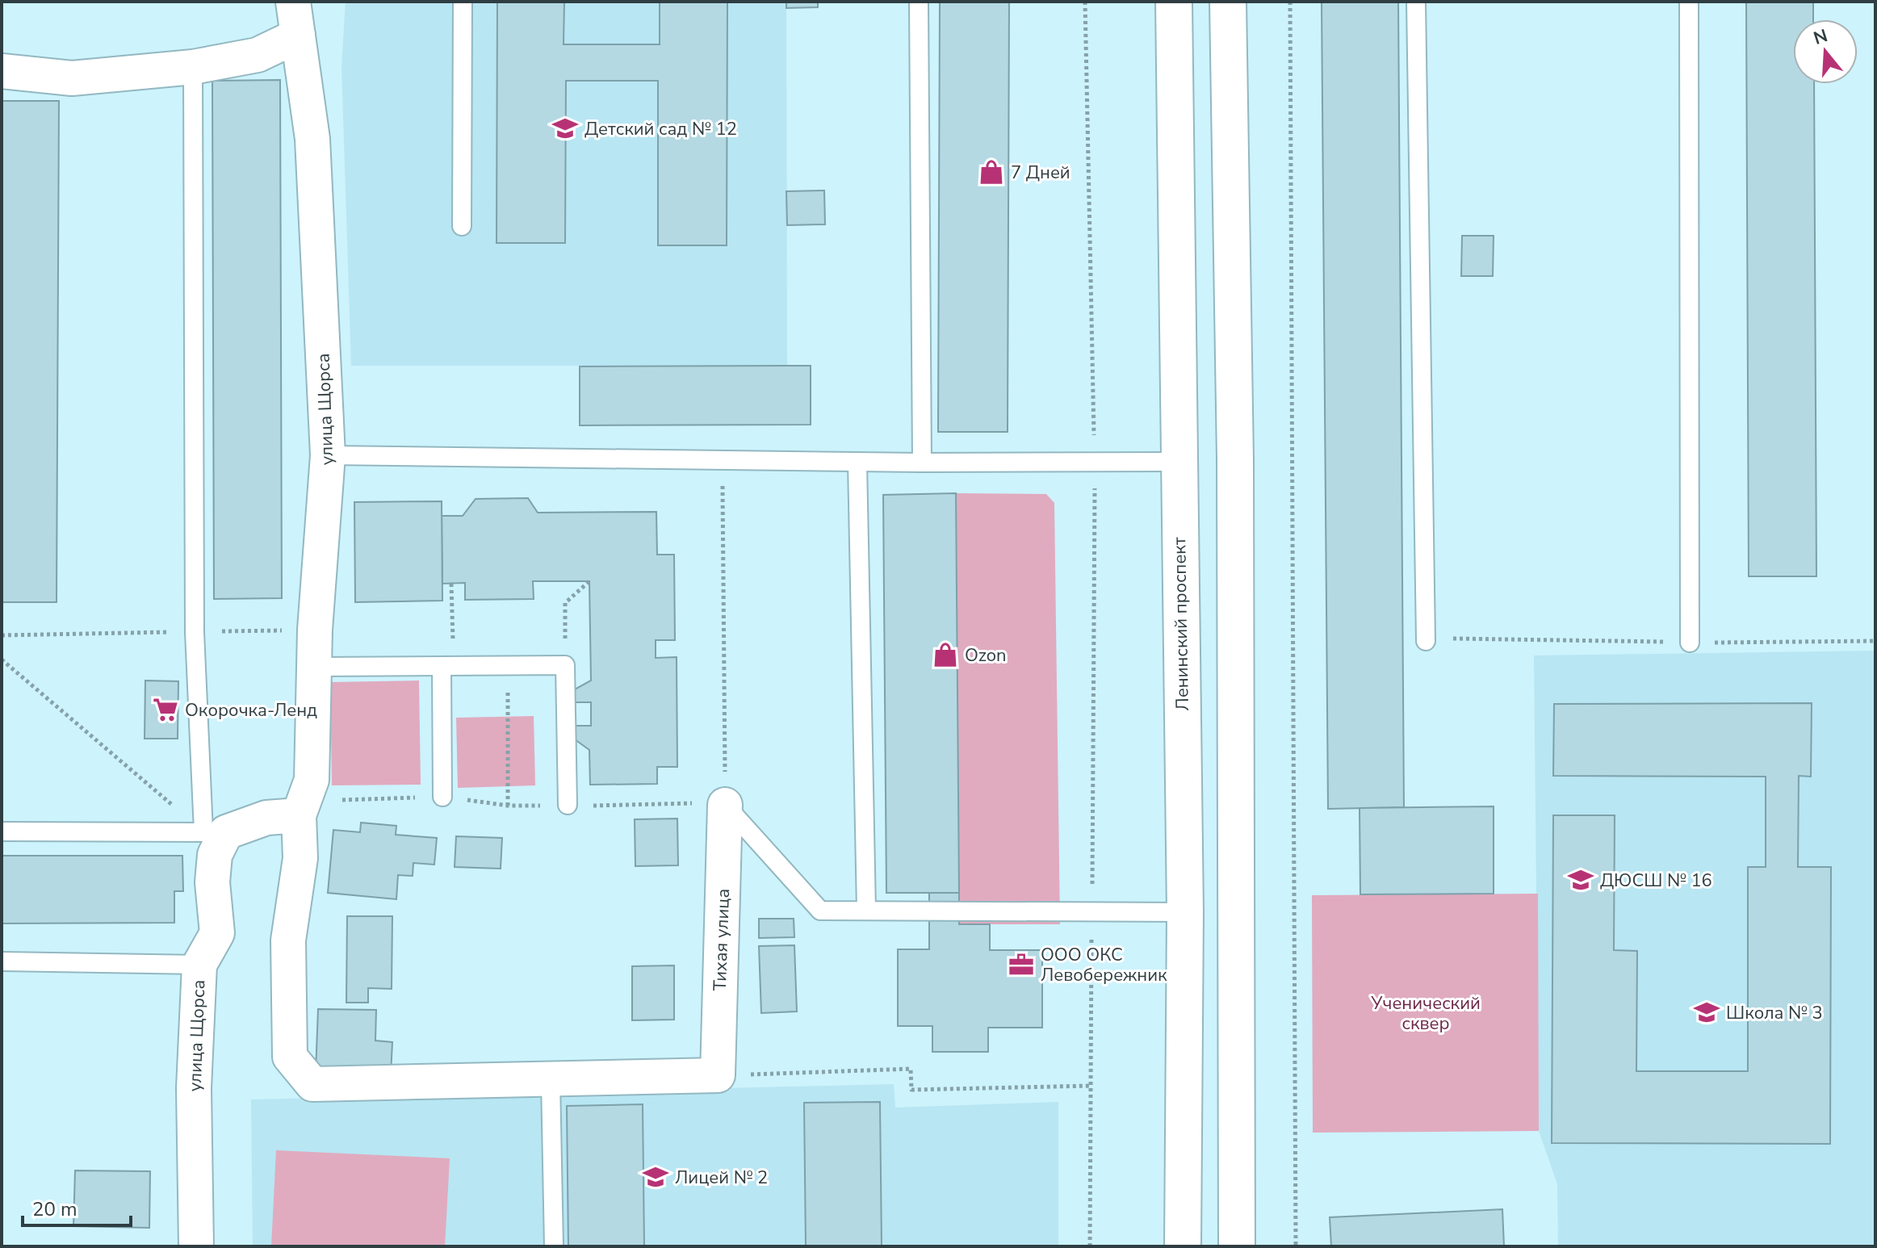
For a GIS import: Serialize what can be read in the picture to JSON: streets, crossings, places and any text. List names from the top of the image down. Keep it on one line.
{"streets":{"main road":["Ленинский проспект"],"street":["улица Щорса","Тихая улица"]},"parks":["Ученический сквер"],"places":{"school or university":["Детский сад № 12","ДЮСШ № 16","Школа № 3","Лицей № 2"],"shop":["7 Дней","Ozon"],"supermarket":["Окорочка-Ленд"],"office":["ООО ОКС Левобережник"]},"scale_bar":"20 m","north":"top"}
